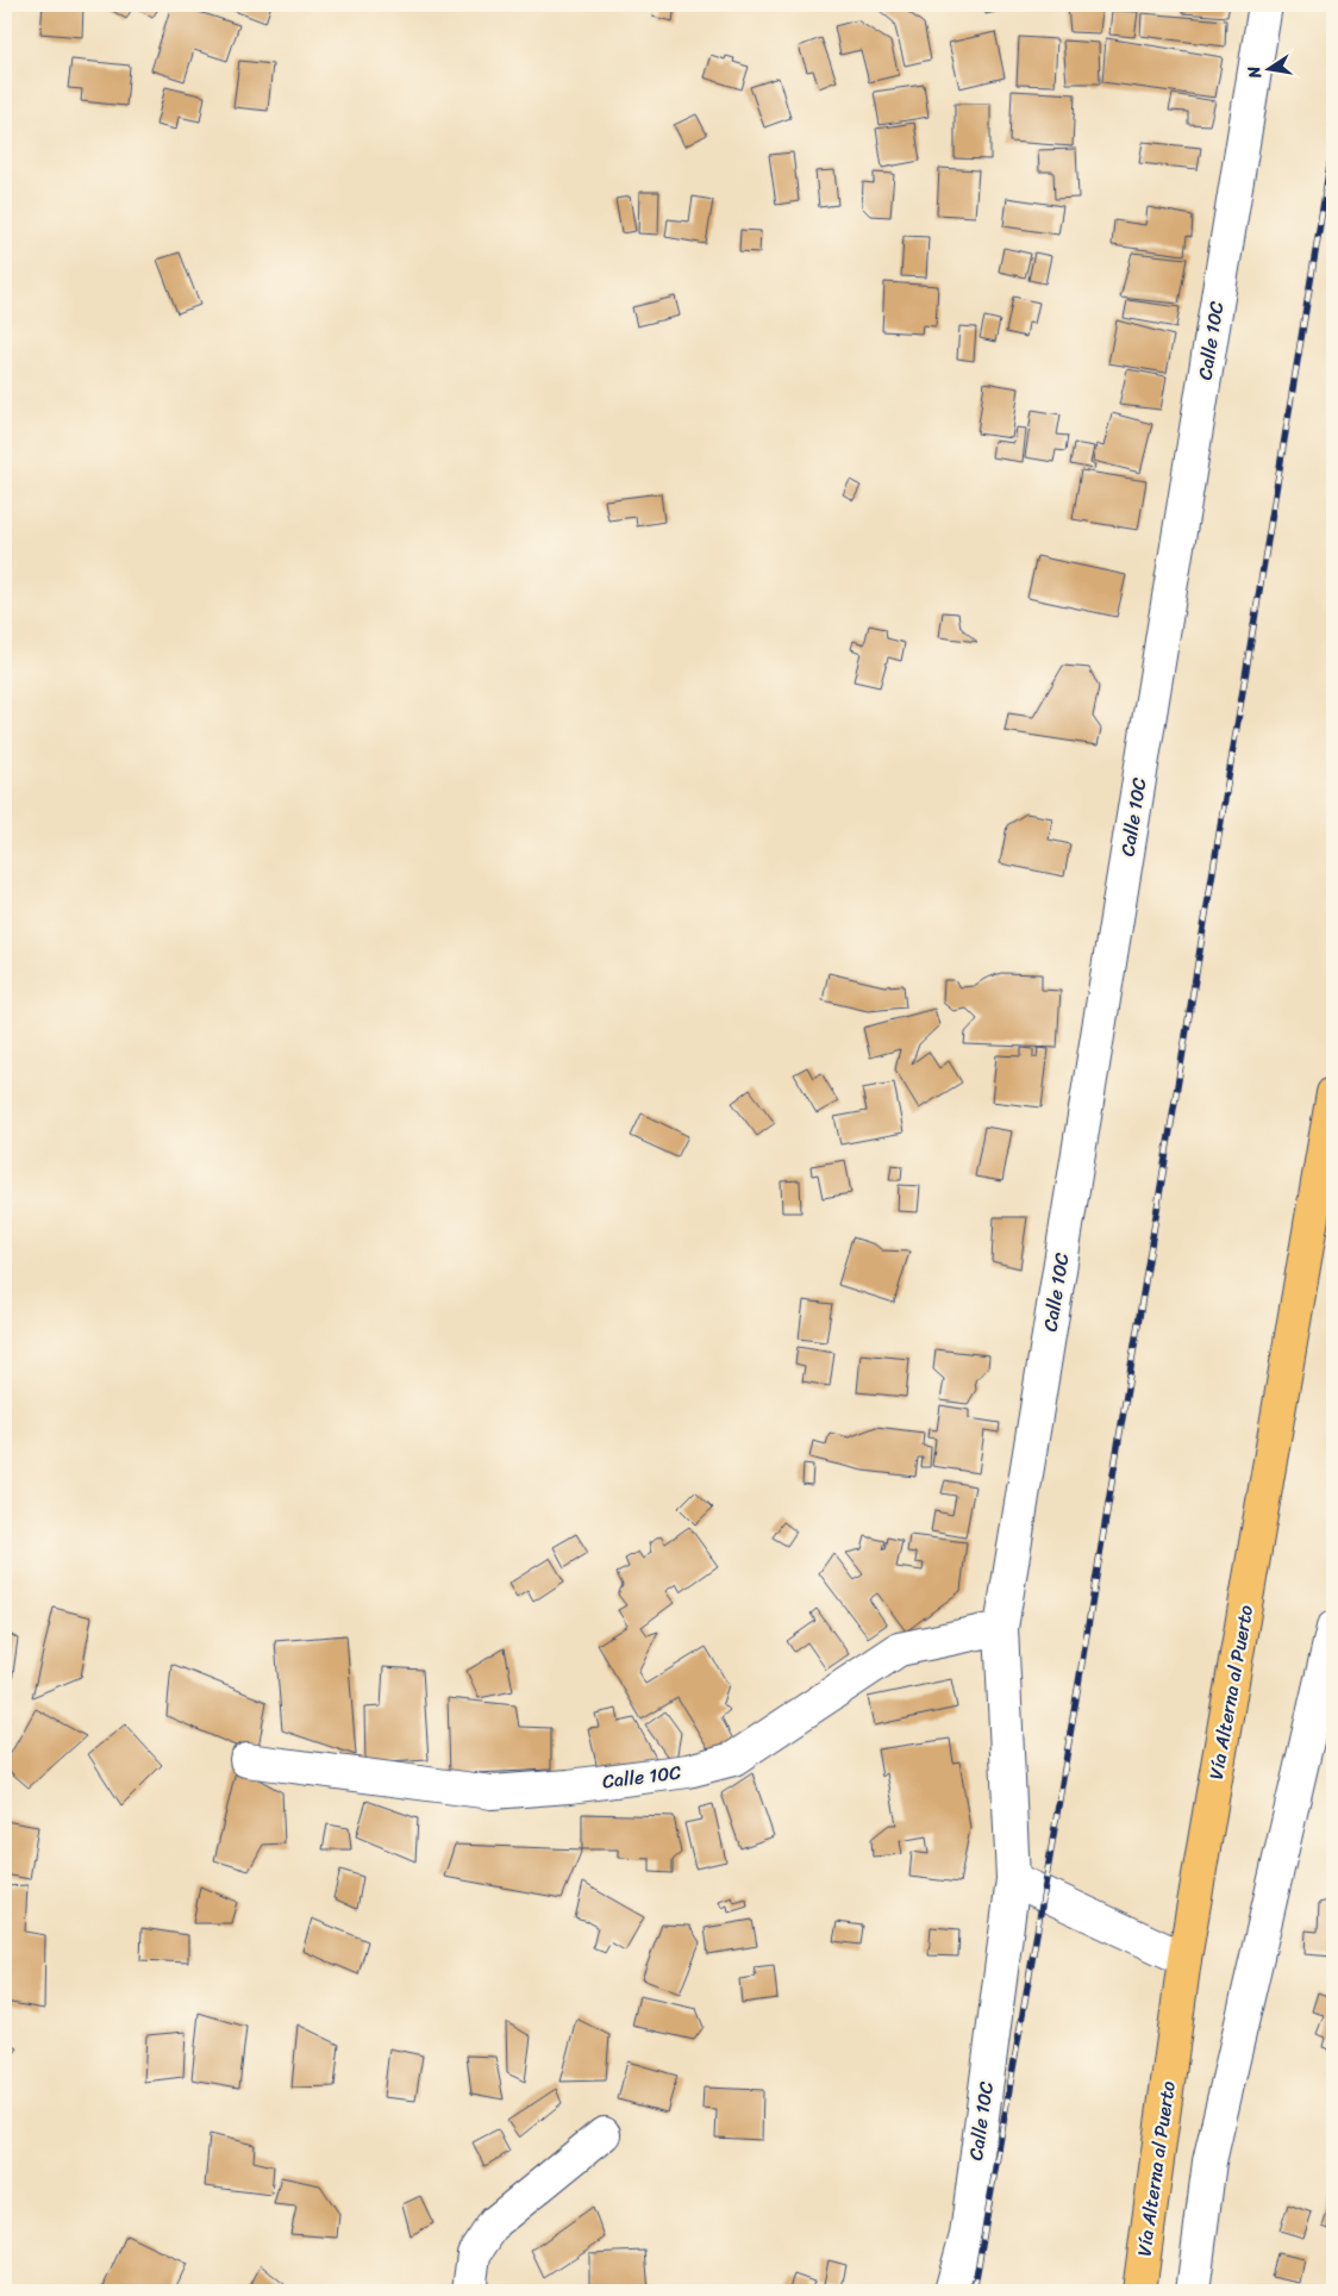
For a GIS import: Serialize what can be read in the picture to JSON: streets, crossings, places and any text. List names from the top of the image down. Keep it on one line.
{"streets":{"main road":["Vía Alterna al Puerto"],"street":["Calle 10C"]},"north":"left"}
